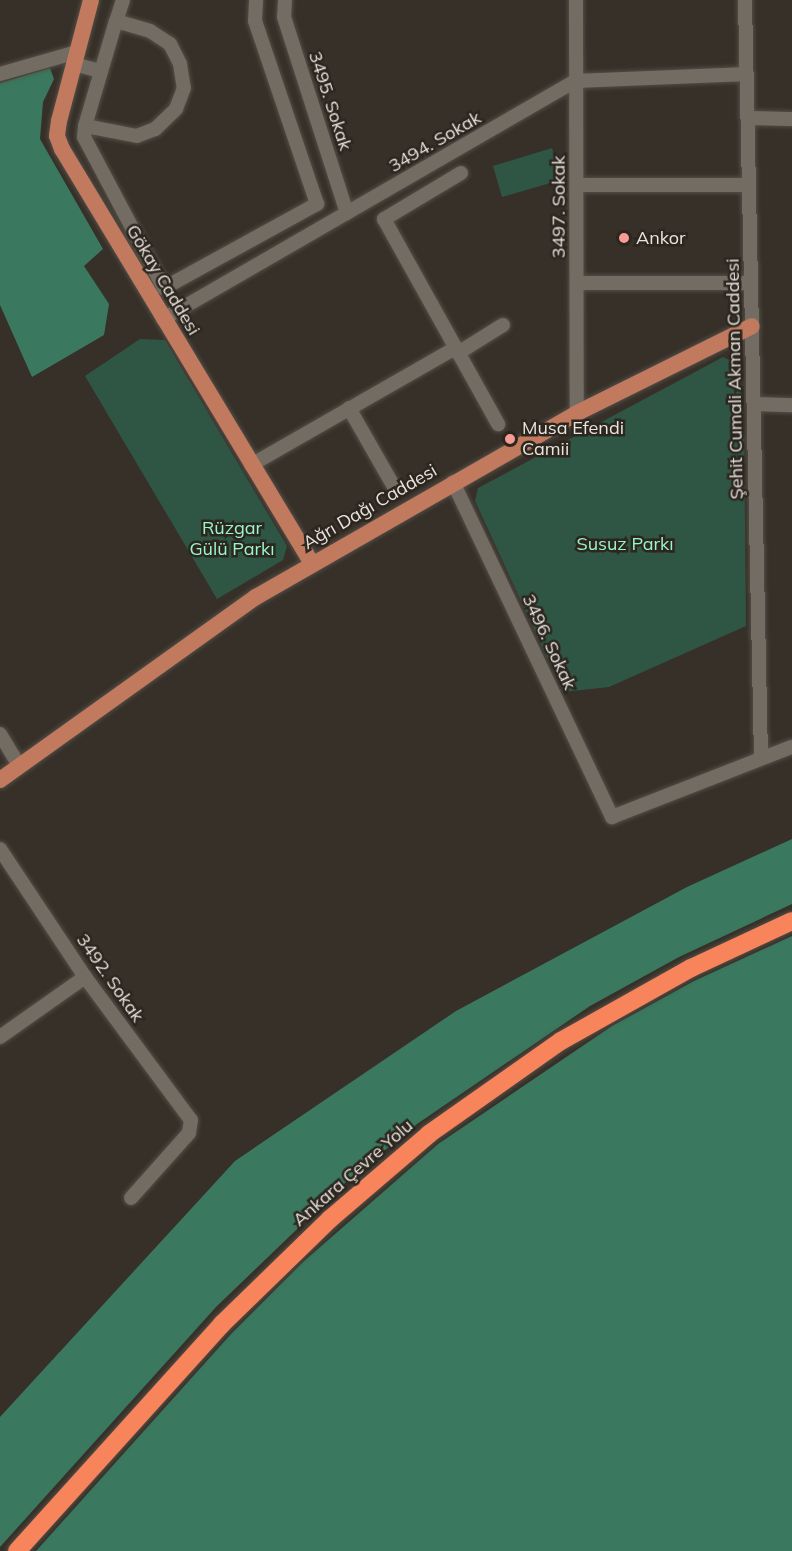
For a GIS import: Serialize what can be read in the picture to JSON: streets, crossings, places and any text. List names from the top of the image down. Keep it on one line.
{"streets":{"highway":["Ankara Çevre Yolu"],"main road":["Gökay Caddesi","Ağrı Dağı Caddesi"],"street":["3495. Sokak","3494. Sokak","3497. Sokak","Şehit Cumali Akman Caddesi","3496. Sokak","3492. Sokak"]},"crossings":[["3495. Sokak","3494. Sokak"],["3494. Sokak","3497. Sokak"],["3494. Sokak","Gökay Caddesi"],["3494. Sokak","Şehit Cumali Akman Caddesi"],["3497. Sokak","Ağrı Dağı Caddesi"],["Gökay Caddesi","Ağrı Dağı Caddesi"],["Şehit Cumali Akman Caddesi","Ağrı Dağı Caddesi"],["Şehit Cumali Akman Caddesi","3496. Sokak"],["Ağrı Dağı Caddesi","3496. Sokak"]],"parks":["Rüzgar Gülü Parkı","Susuz Parkı"],"places":["Ankor","Musa Efendi Camii"]}
